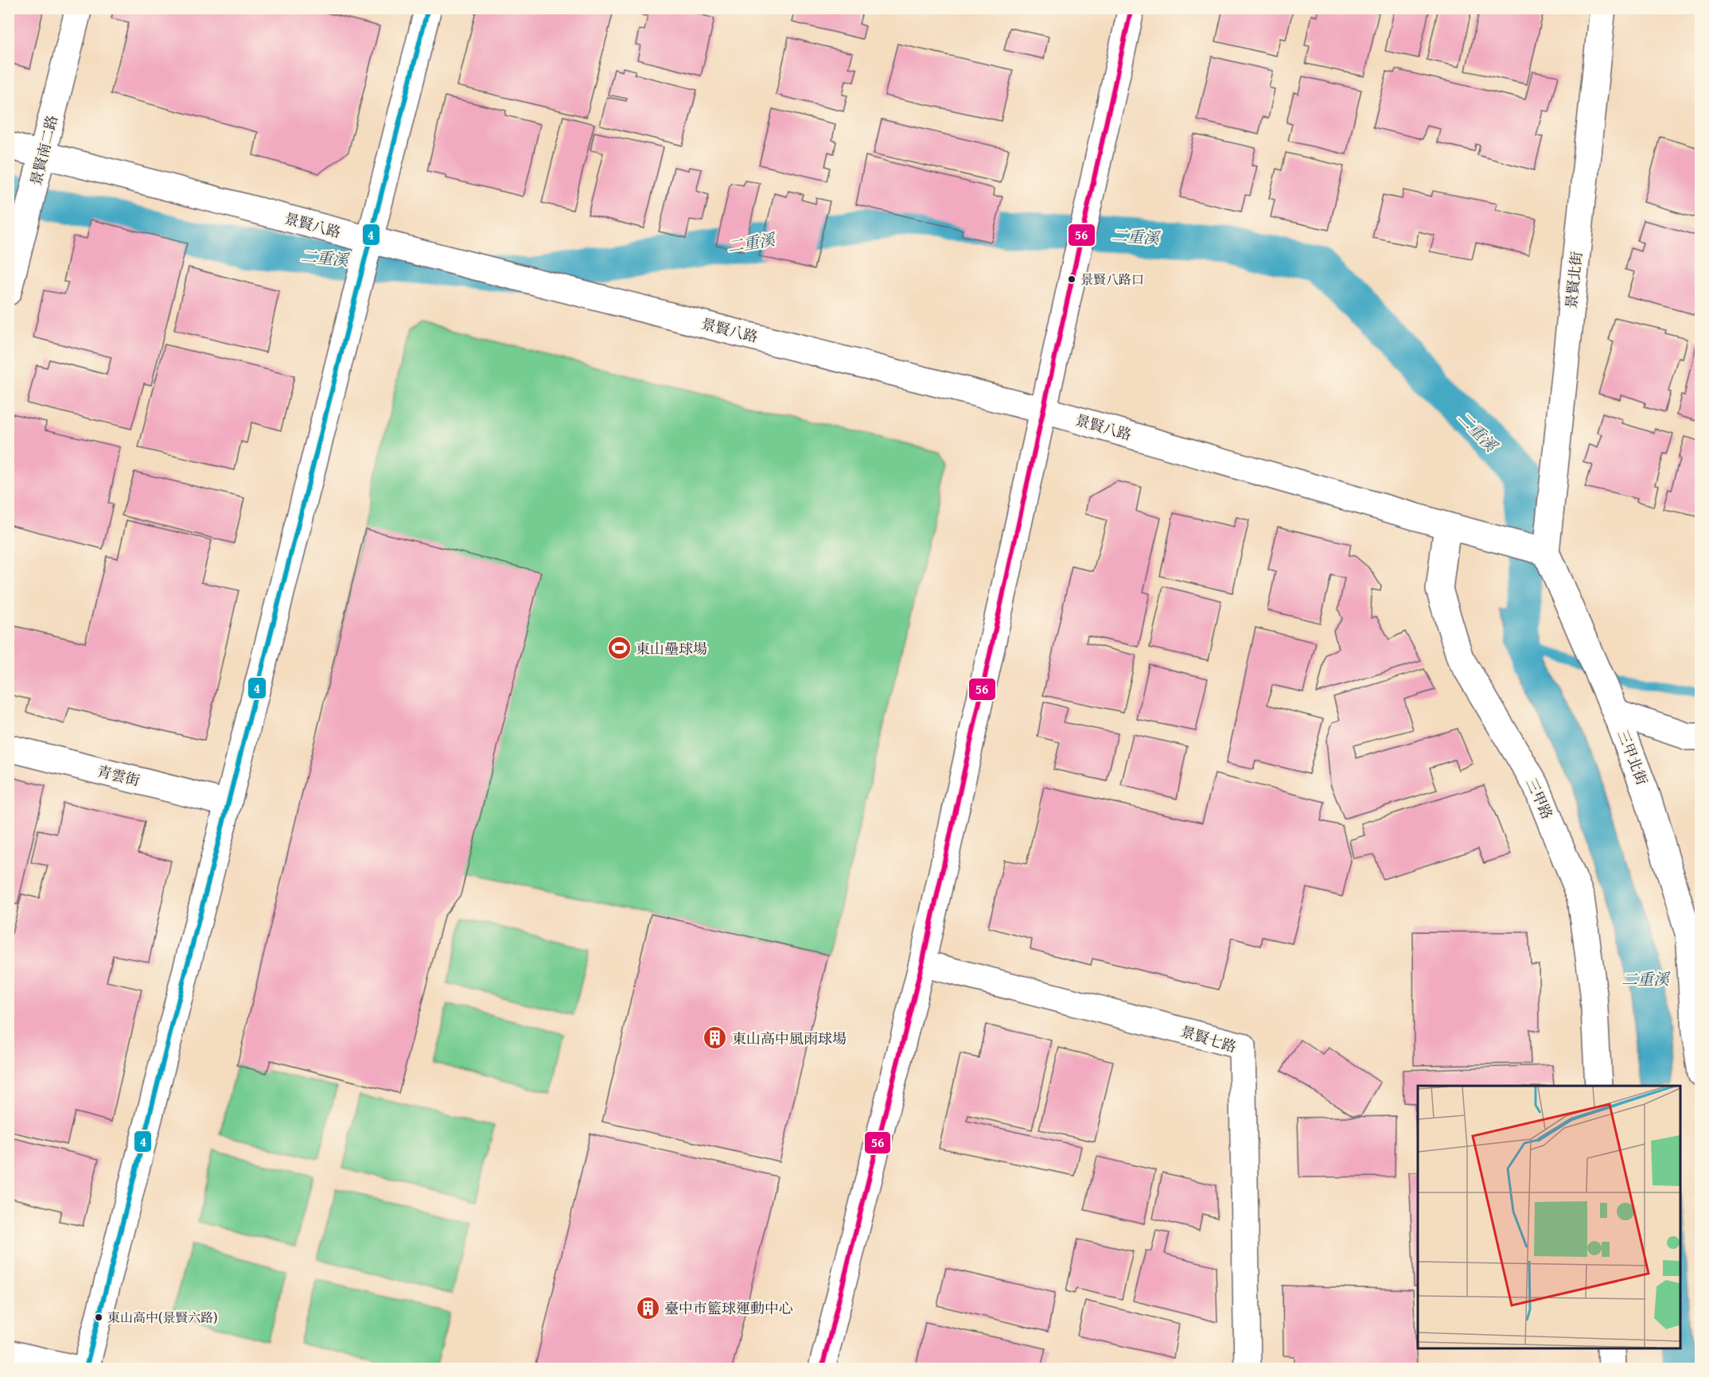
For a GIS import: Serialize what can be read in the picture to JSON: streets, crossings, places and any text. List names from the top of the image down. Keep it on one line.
{"streets":{"street":["景賢南二路","景賢八路","景賢北街","三甲北街","青雲街","三甲路","景賢七路"]},"crossings":[["景賢南二路","景賢八路"],["景賢八路","三甲路"],["景賢北街","三甲北街"]],"water":["二重溪"],"places":{"other":["景賢八路口","東山高中(景賢六路)"],"sports":["東山壘球場"],"building":["東山高中風雨球場","臺中市籃球運動中心"]},"lines":["transit line 56","transit line 4"]}
